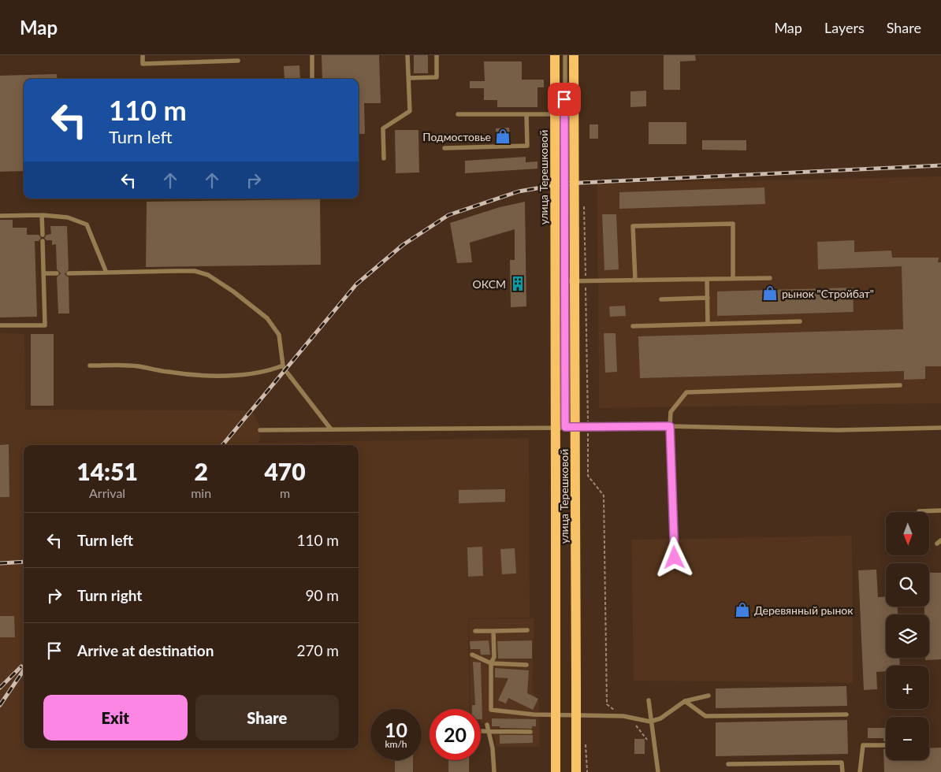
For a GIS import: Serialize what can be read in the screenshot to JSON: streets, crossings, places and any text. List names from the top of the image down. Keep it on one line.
{"streets":{"main road":["улица Терешковой"]},"places":{"shop":["Подмостовье","рынок \"Стройбат\"","Деревянный рынок"],"building":["ОКСМ"]},"north":"bottom","page":{"header":"Map","nav":["Map","Layers","Share"],"turn":["110 m","Turn left"],"eta":["14:51","Arrival","2","min","470","m"],"map_buttons":["+","−"],"list":[{"name":"Turn left","value":"110 m"},{"name":"Turn right","value":"90 m"},{"name":"Arrive at destination","value":"270 m"}],"buttons":["Exit","Share"],"speed":"10 km/h","limit":"20"}}
